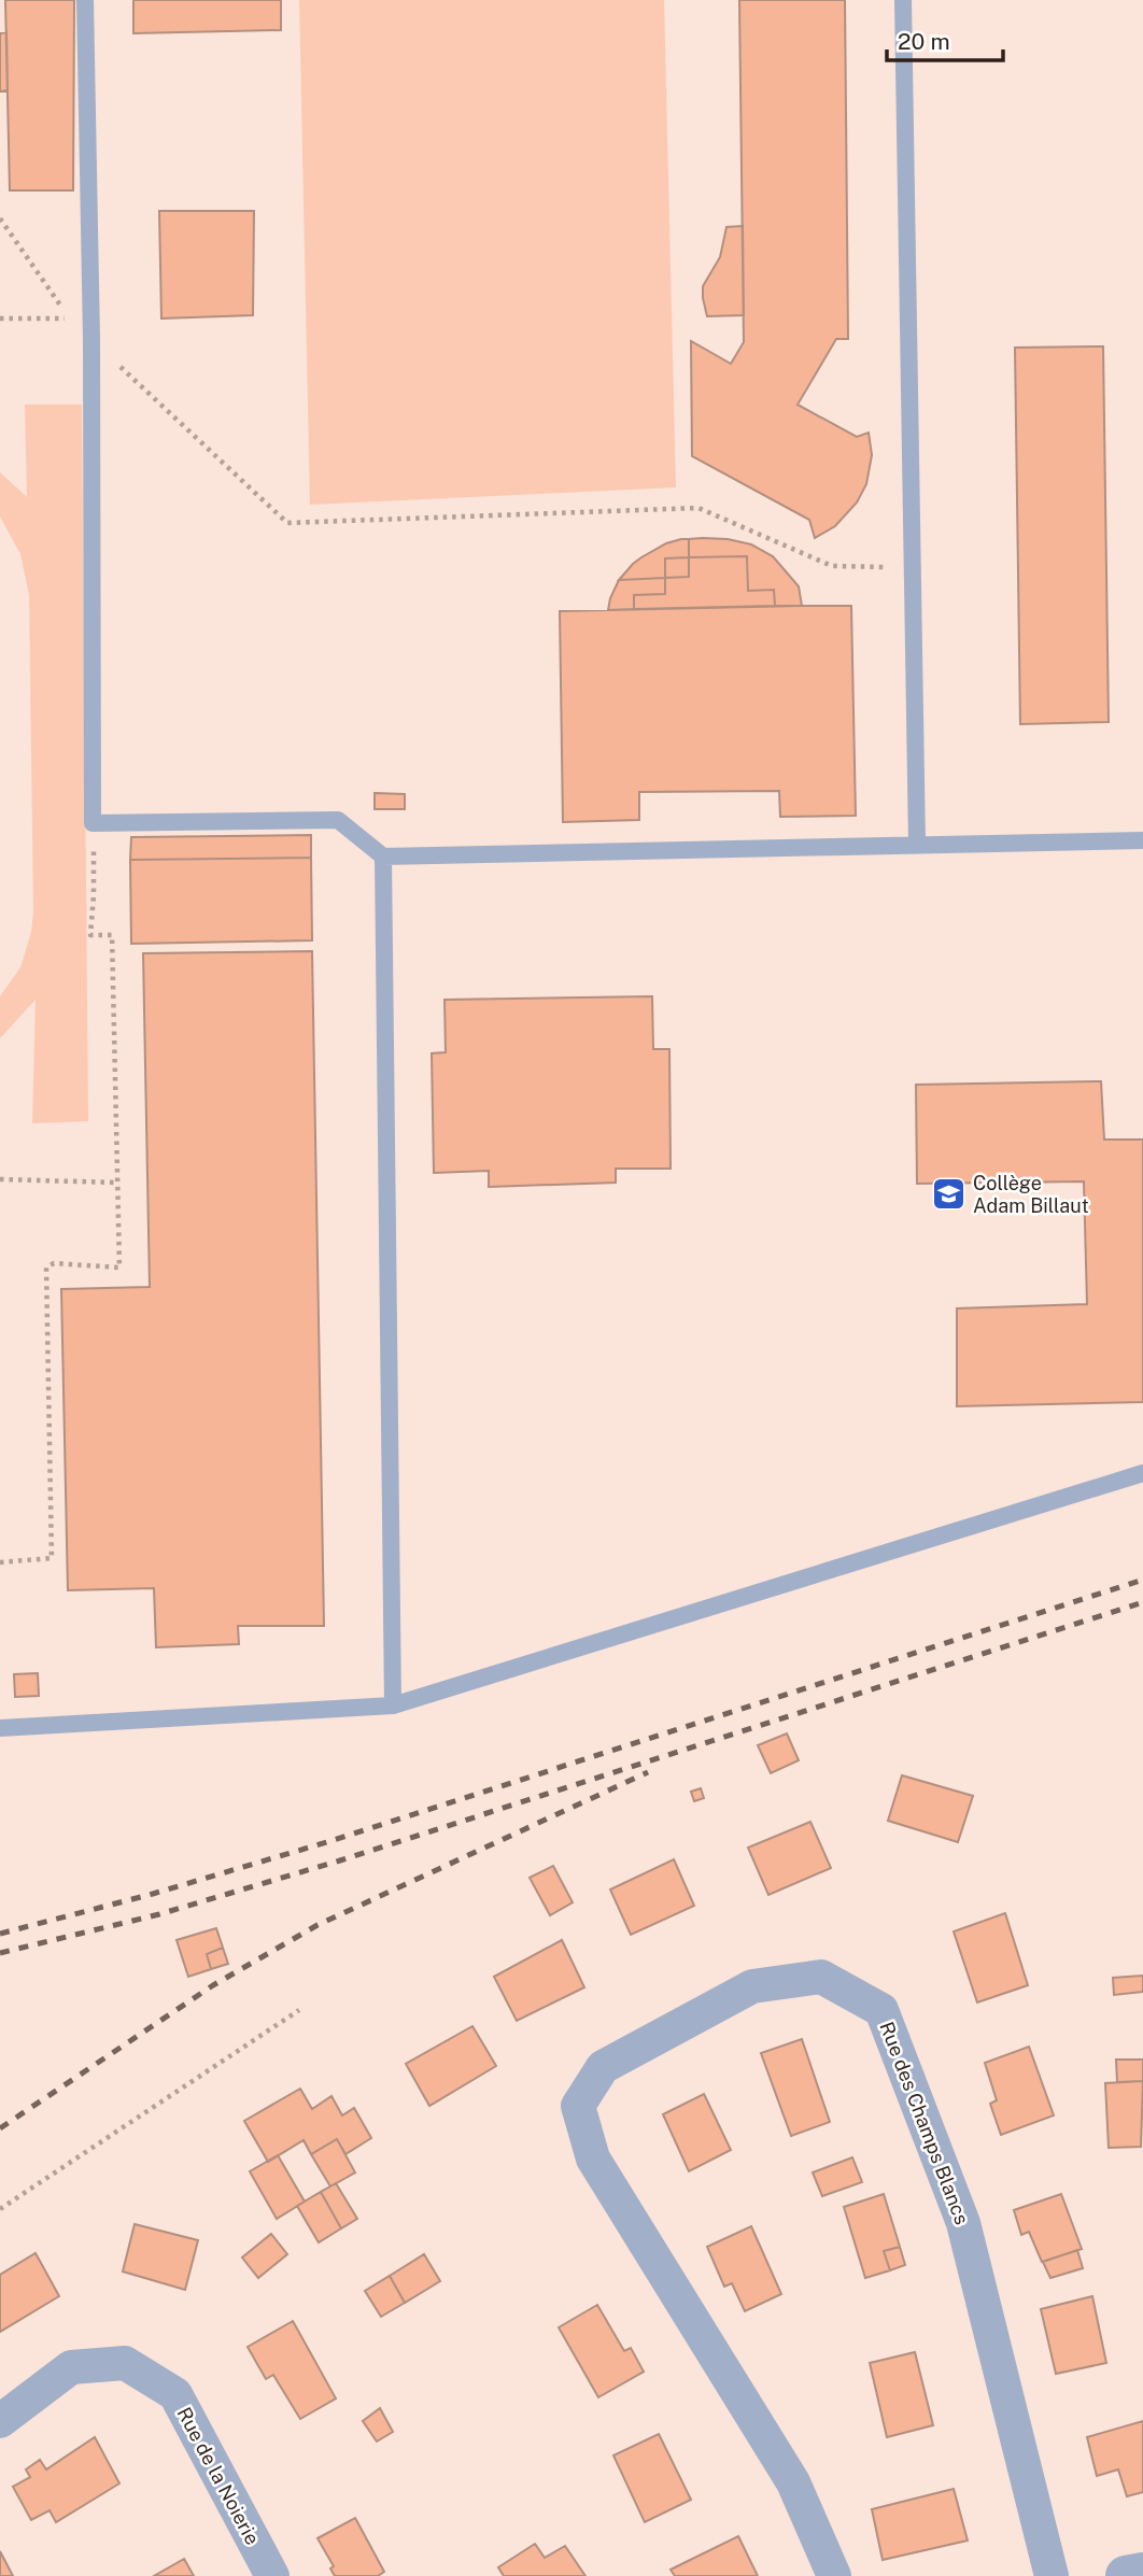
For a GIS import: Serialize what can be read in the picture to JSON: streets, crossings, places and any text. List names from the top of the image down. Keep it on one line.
{"streets":{"street":["Rue des Champs Blancs","Rue de la Noierie"]},"places":{"school or university":["Collège Adam Billaut"]},"scale_bar":"20 m"}
